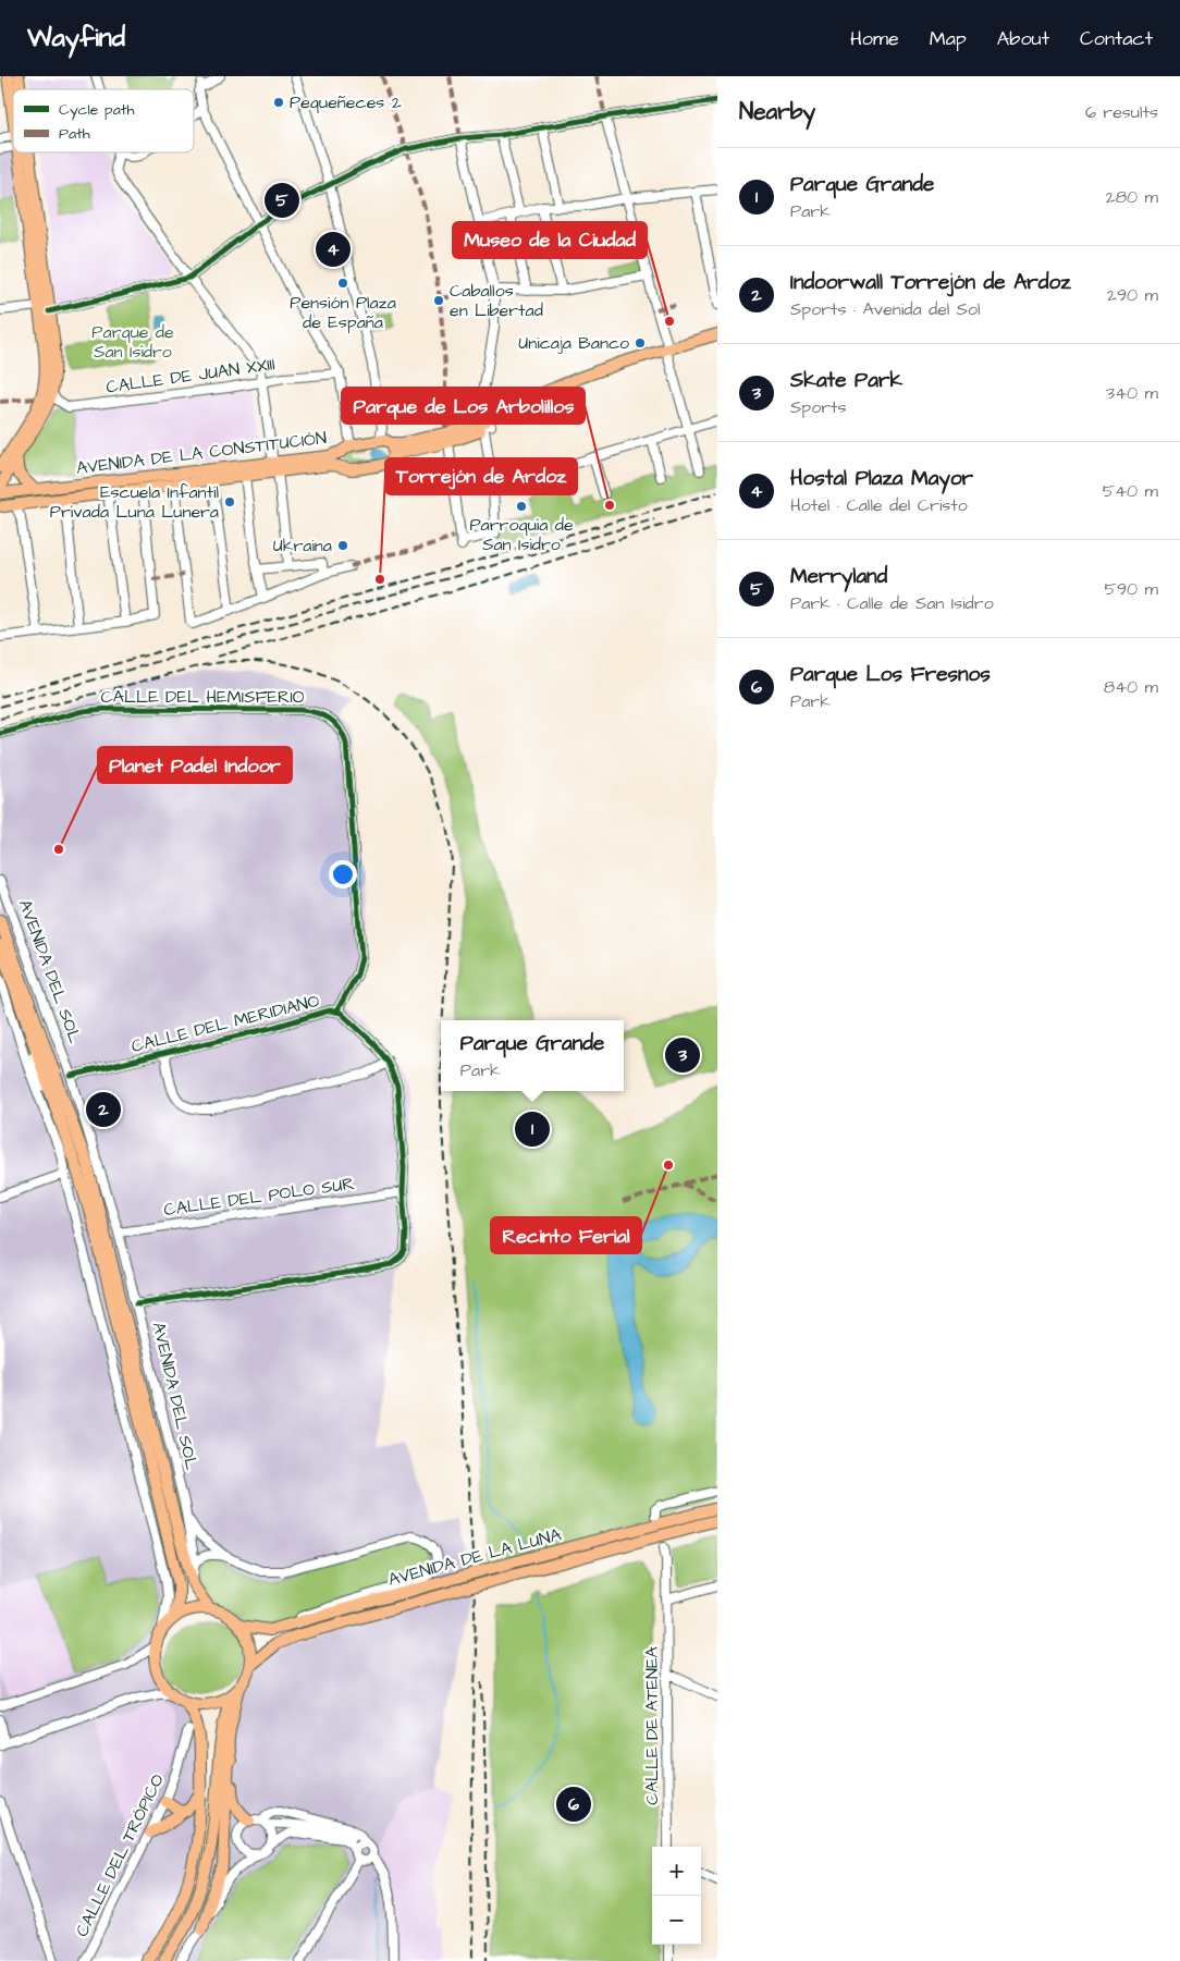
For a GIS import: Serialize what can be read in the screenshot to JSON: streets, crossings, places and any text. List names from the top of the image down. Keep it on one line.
{"streets":{"main road":["AVENIDA DE LA CONSTITUCIÓN","AVENIDA DEL SOL","AVENIDA DE LA LUNA"],"street":["CALLE DE JUAN XXIII","CALLE DEL HEMISFERIO","CALLE DEL MERIDIANO","CALLE DEL POLO SUR","CALLE DE ATENEA","CALLE DEL TRÓPICO"]},"crossings":[["CALLE DEL HEMISFERIO","CALLE DEL MERIDIANO"],["AVENIDA DEL SOL","CALLE DEL MERIDIANO"],["AVENIDA DEL SOL","CALLE DEL POLO SUR"],["AVENIDA DEL SOL","AVENIDA DE LA LUNA"],["CALLE DEL MERIDIANO","CALLE DEL POLO SUR"]],"parks":["Parque de San Isidro"],"places":["Pequeñeces 2","Pensión Plaza de España","Caballos en Libertad","Museo de la Ciudad","Unicaja Banco","Escuela Infantil Privada Luna Lunera","Parque de Los Arbolillos","Parroquia de San Isidro","Ukraina","Torrejón de Ardoz","Planet Padel Indoor","Recinto Ferial"],"legend":["Cycle path","Path"],"page":{"header":"Wayfind","nav":["Home","Map","About","Contact"],"heading":["Nearby","6 results"],"list":[{"mark":"1","name":"Parque Grande","note":"Park","value":"280 m"},{"mark":"2","name":"Indoorwall Torrejón de Ardoz","note":"Sports · Avenida del Sol","value":"290 m"},{"mark":"3","name":"Skate Park","note":"Sports","value":"340 m"},{"mark":"4","name":"Hostal Plaza Mayor","note":"Hotel · Calle del Cristo","value":"540 m"},{"mark":"5","name":"Merryland","note":"Park · Calle de San Isidro","value":"590 m"},{"mark":"6","name":"Parque Los Fresnos","note":"Park","value":"840 m"}],"pins":["5","4","3","2","1","6"],"popup":["Parque Grande","Park"],"map_buttons":["+","−"]}}
